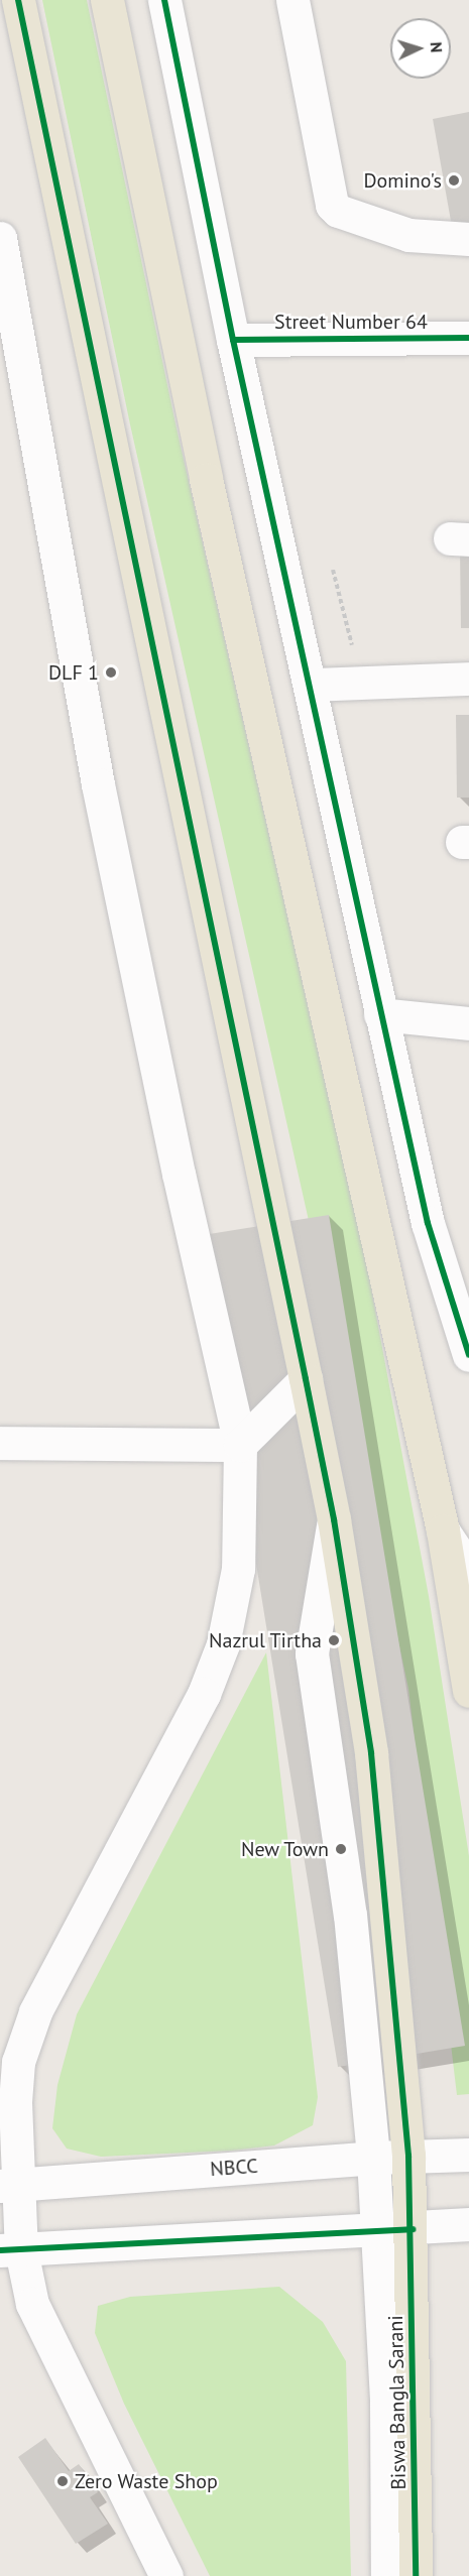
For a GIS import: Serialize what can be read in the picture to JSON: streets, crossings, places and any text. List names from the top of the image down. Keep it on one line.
{"streets":{"main road":["Biswa Bangla Sarani"],"street":["Street Number 64","NBCC"]},"crossings":[["NBCC","Biswa Bangla Sarani"]],"places":["Domino's","DLF 1","Nazrul Tirtha","New Town","Zero Waste Shop"],"north":"right"}
